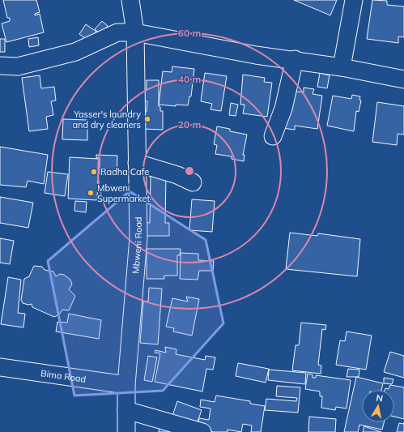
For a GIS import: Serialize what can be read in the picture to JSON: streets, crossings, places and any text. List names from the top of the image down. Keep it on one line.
{"streets":{"street":["Mbweni Road","Bima Road"]},"crossings":[["Mbweni Road","Bima Road"]],"places":["Yasser's laundry and dry cleaners","Radha Cafe","Mbweni Supermarket"],"north":"top","rings":["60 m","40 m","20 m"]}
